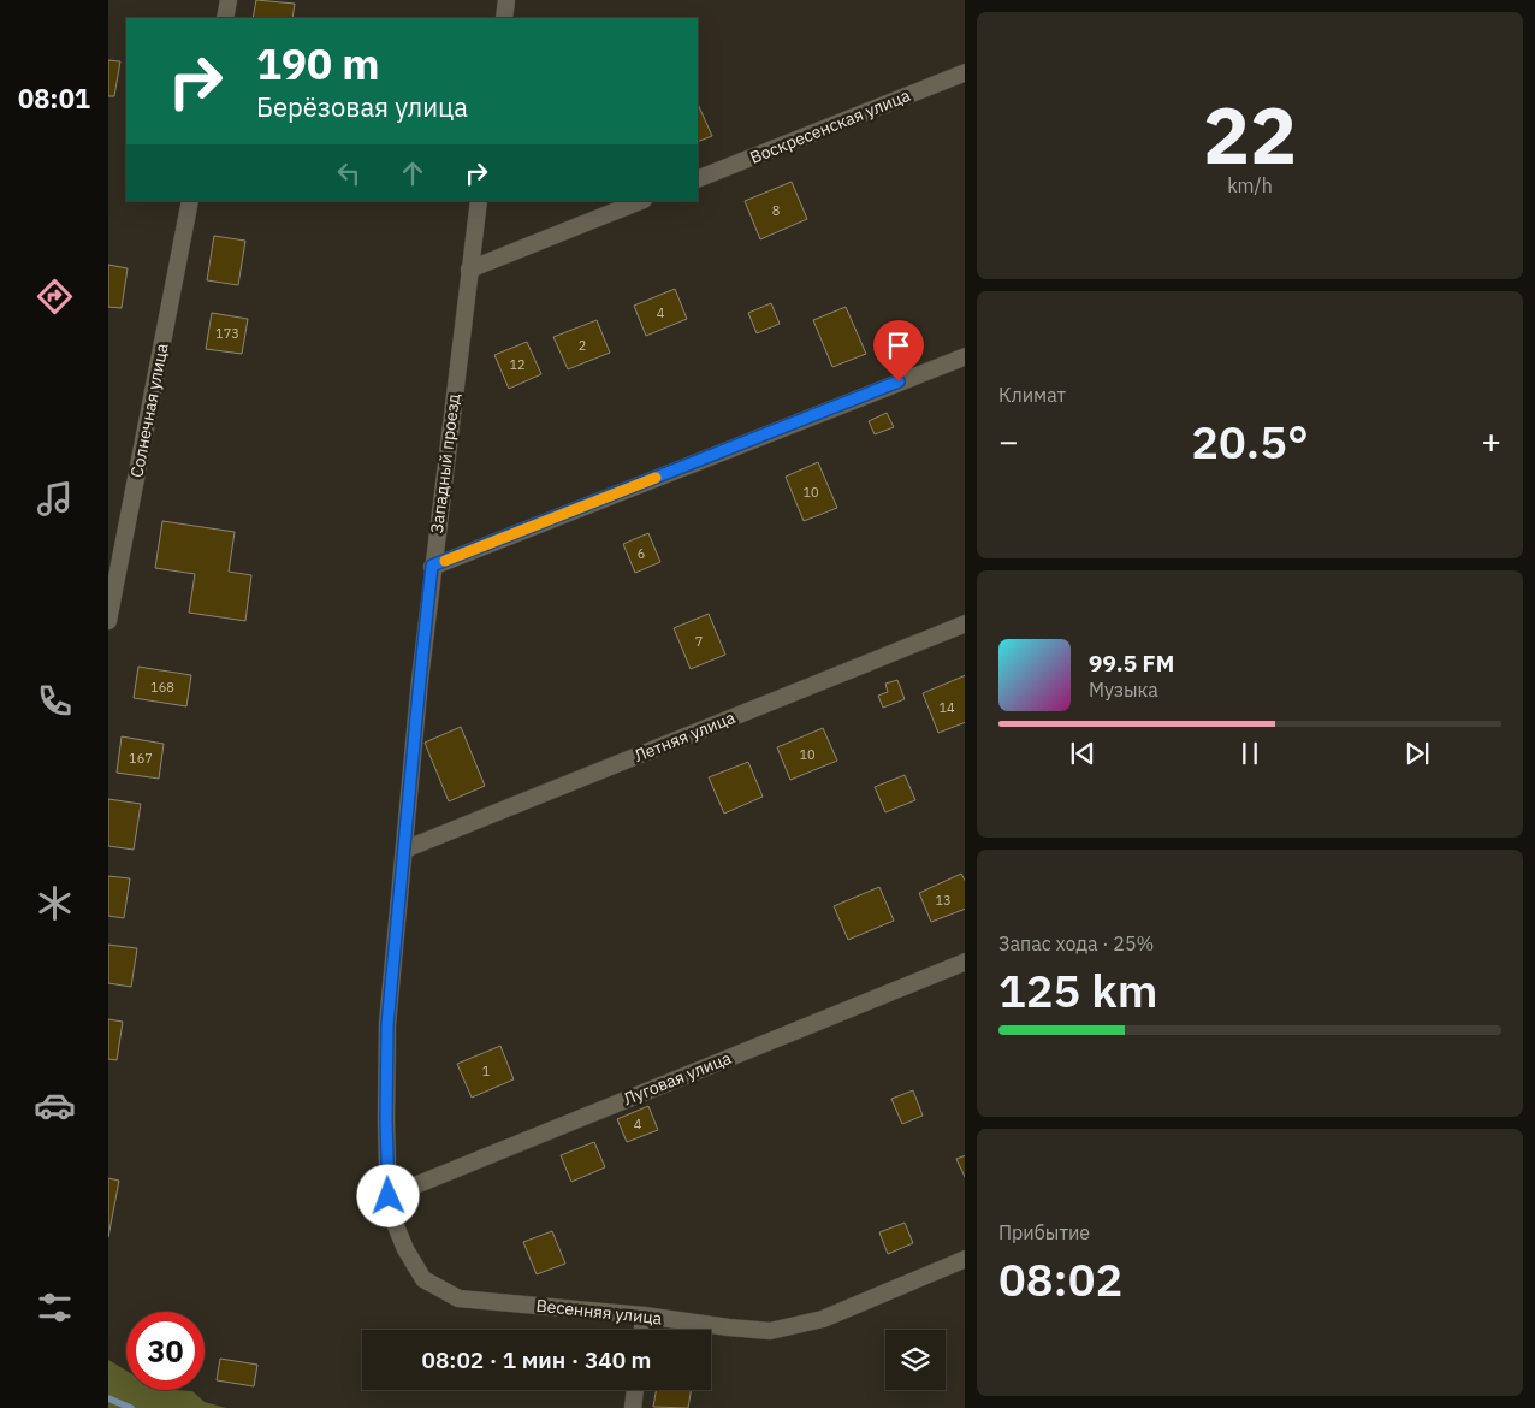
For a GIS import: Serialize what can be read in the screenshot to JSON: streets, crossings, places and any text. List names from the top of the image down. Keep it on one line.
{"streets":{"street":["Воскресенская улица","Солнечная улица","Западный проезд","Летняя улица","Луговая улица","Весенняя улица"]},"crossings":[["Западный проезд","Летняя улица"],["Западный проезд","Луговая улица"],["Западный проезд","Весенняя улица"],["Луговая улица","Весенняя улица"]],"house_numbers":["8","4","173","2","12","10","6","7","168","14","10","167","13","1","4"],"page":{"tabs":"08:01","tile":[["22","km/h"],"Климат",["Запас хода · 25%","125 km"],["Прибытие","08:02"]],"turn":["190 m","Берёзовая улица"],"heat":["−","20.5°","+"],"song":["99.5 FM","Музыка"],"limit":"30","trip":"08:02 · 1 мин · 340 m"}}
